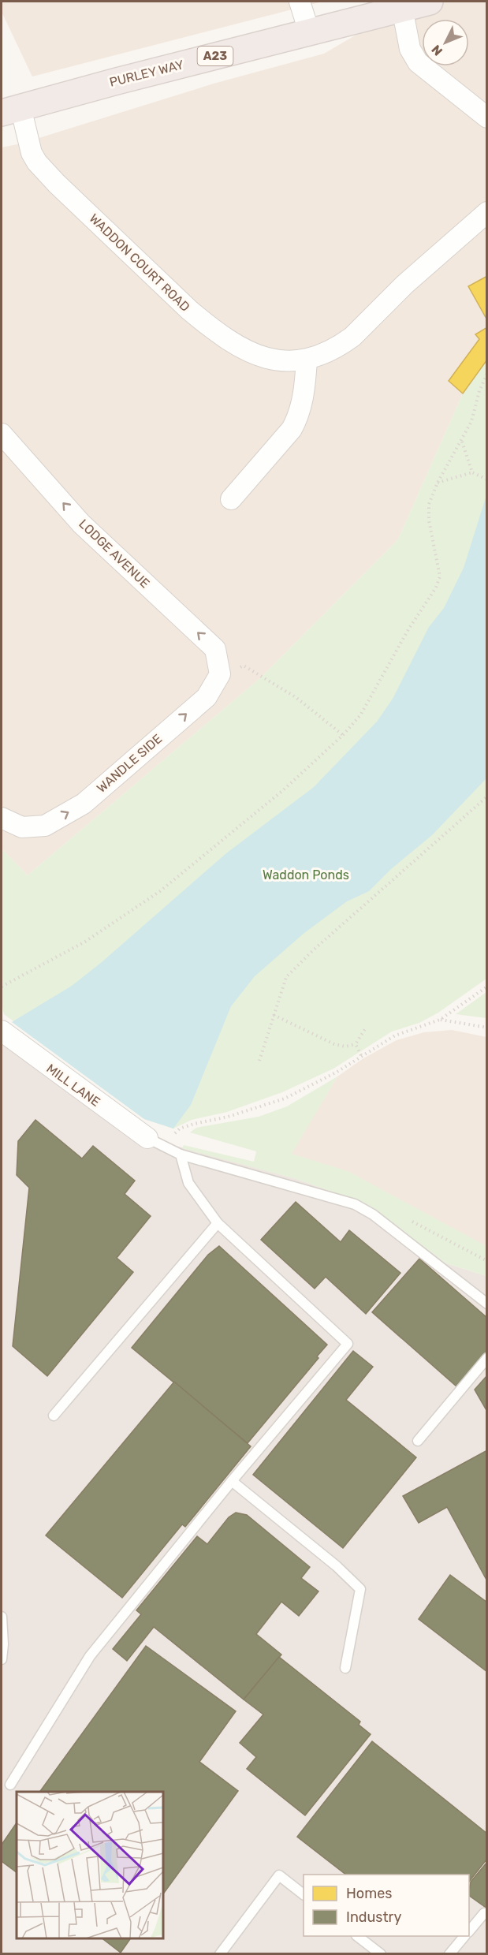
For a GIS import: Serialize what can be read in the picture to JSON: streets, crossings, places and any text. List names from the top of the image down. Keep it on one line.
{"streets":{"highway":["A23","PURLEY WAY"],"street":["WADDON COURT ROAD","LODGE AVENUE","WANDLE SIDE","MILL LANE"]},"crossings":[["PURLEY WAY","WADDON COURT ROAD"],["LODGE AVENUE","WANDLE SIDE"]],"one_way":["LODGE AVENUE","WANDLE SIDE"],"parks":["Waddon Ponds"],"legend":["Homes","Industry"],"north":"bottom left"}
